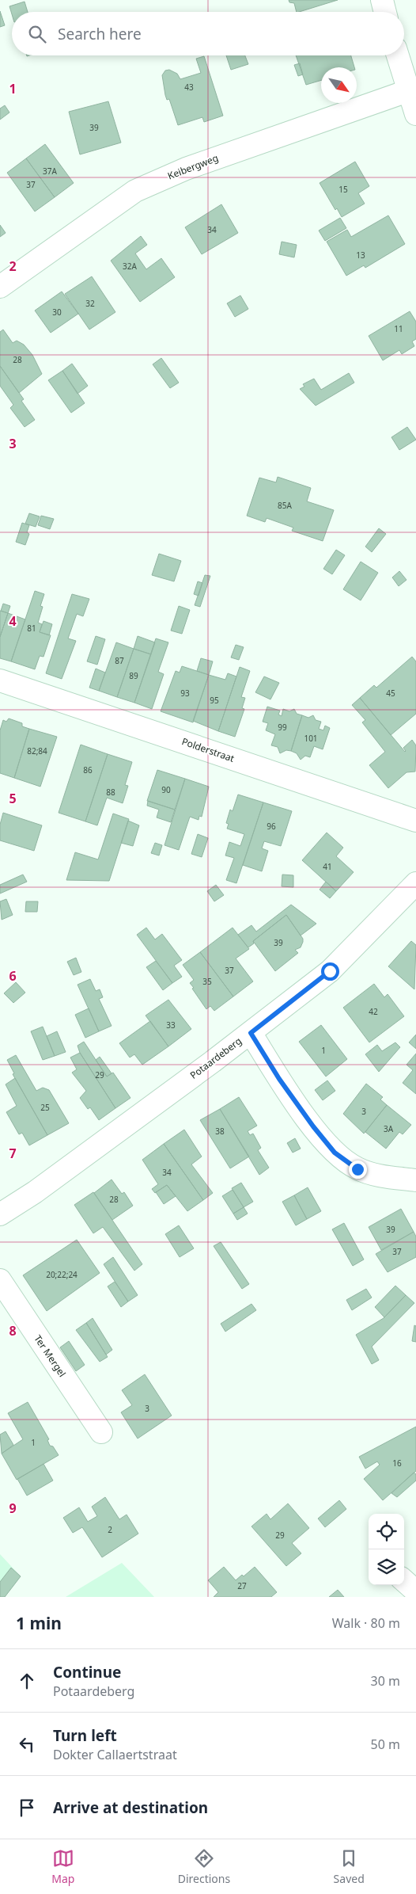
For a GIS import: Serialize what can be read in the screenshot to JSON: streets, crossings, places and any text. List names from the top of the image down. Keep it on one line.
{"streets":{"street":["Keibergweg","Polderstraat","Potaardeberg","Ter Mergel"]},"house_numbers":["43","39","37A","37","15","34","13","32A","32","30","11","28","85A","81","87","89","93","45","95","99","101","82;84","86","90","88","96","41","39","37","35","42","33","1","29","25","3","3A","38","34","28","39","37","20;22;24","3","1","16","2","29","27"],"north":"bottom right","page":{"search":"Search here","heading":["1 min","Walk · 80 m"],"list":[["Continue","Potaardeberg","30 m"],["Turn left","Dokter Callaertstraat","50 m"],"Arrive at destination"],"nav":["Map","Directions","Saved"]},"grid":{"rows":["1","2","3","4","5","6","7","8","9"]}}
